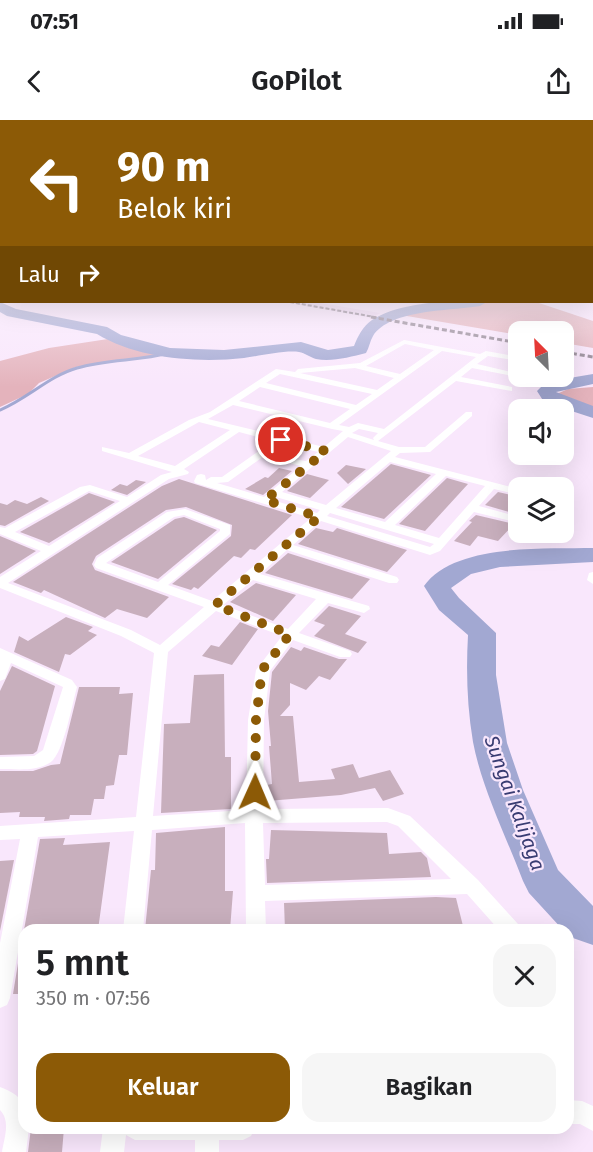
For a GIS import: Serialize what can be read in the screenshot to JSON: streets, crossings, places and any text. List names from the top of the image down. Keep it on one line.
{"water":["Sungai Kalijaga"],"north":"top left","page":{"status":"07:51","header":"GoPilot","turn":["90 m","Belok kiri"],"then":"Lalu","heading":["5 mnt","350 m · 07:56"],"buttons":["Keluar","Bagikan"]}}
